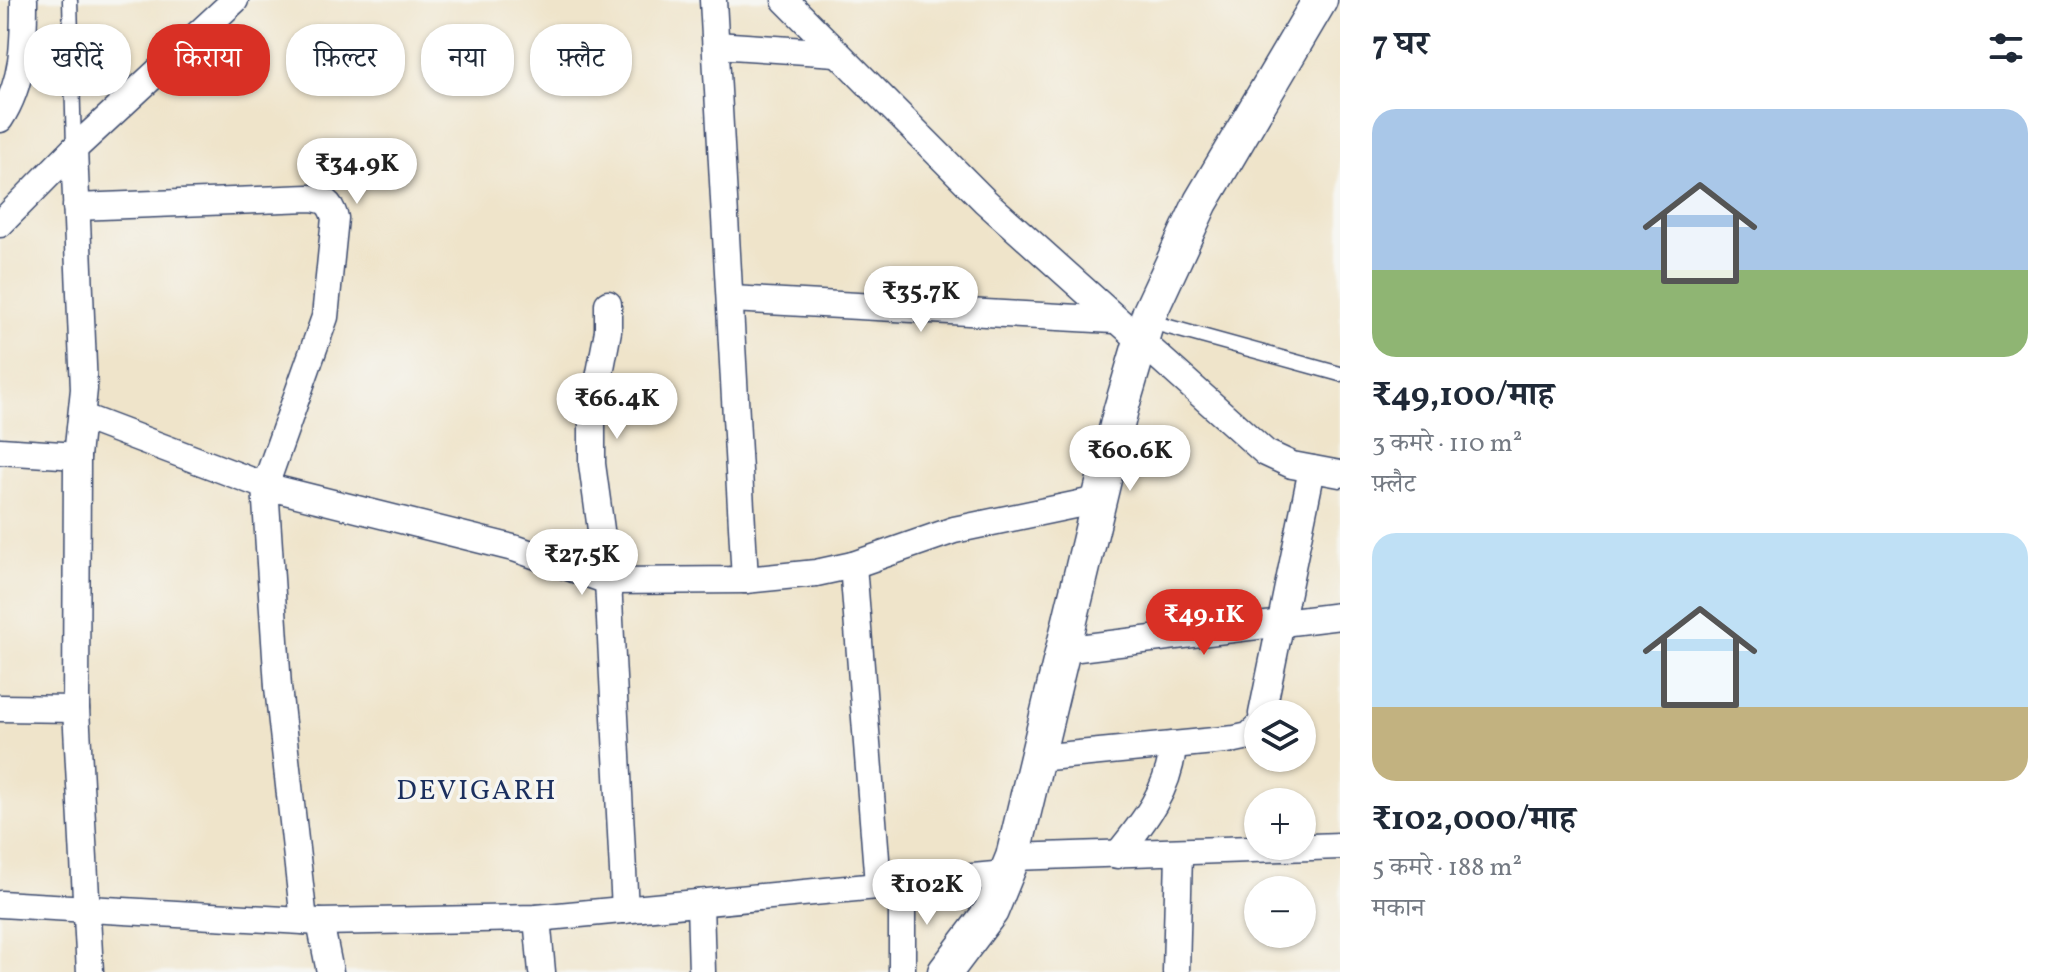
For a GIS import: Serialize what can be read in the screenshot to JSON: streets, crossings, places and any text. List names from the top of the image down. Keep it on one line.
{"districts":["DEVIGARH"],"page":{"heading":"7 घर","chip":["खरीदें","किराया","फ़िल्टर","नया","फ़्लैट"],"list":[{"name":"₹49,100/माह","note":"3 कमरे · 110 m² · फ़्लैट"},{"name":"₹102,000/माह","note":"5 कमरे · 188 m² · मकान"}],"price":["₹34.9K","₹35.7K","₹66.4K","₹60.6K","₹27.5K","₹49.1K","₹102K"],"map_buttons":["+","−"]}}
